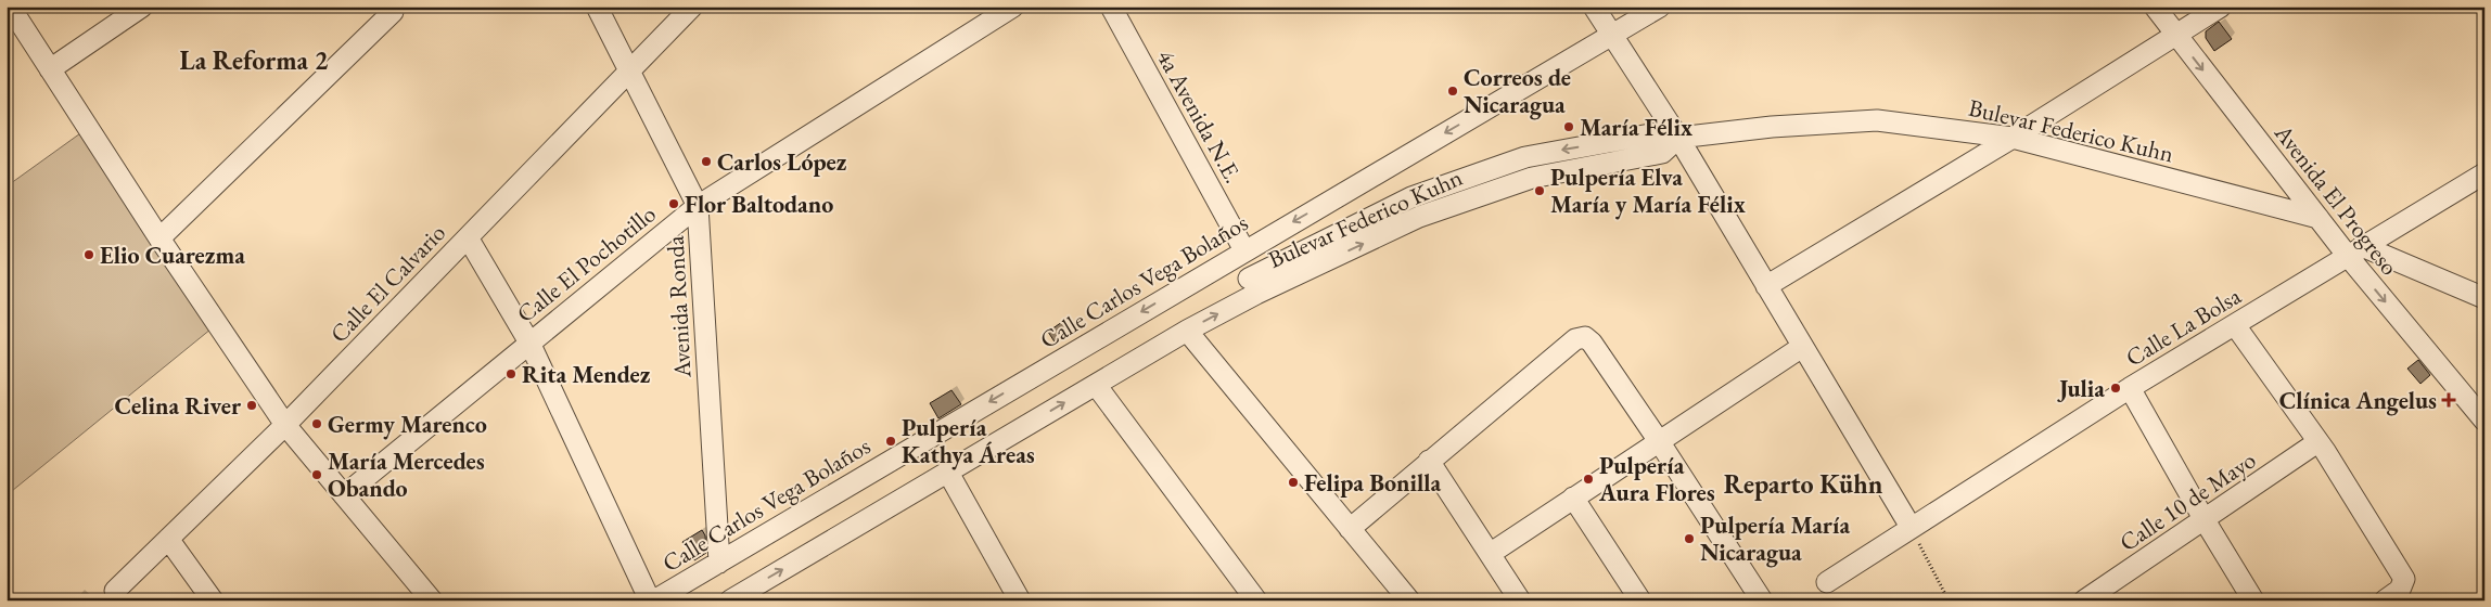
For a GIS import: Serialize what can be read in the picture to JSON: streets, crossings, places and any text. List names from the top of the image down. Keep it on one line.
{"streets":{"street":["4a Avenida N.E.","Bulevar Federico Kuhn","Avenida El Progreso","Calle El Pochotillo","Calle Carlos Vega Bolaños","Calle El Calvario","Avenida Ronda","Calle La Bolsa","Calle 10 de Mayo"]},"crossings":[["4a Avenida N.E.","Bulevar Federico Kuhn"],["4a Avenida N.E.","Calle Carlos Vega Bolaños"],["Bulevar Federico Kuhn","Avenida El Progreso"],["Avenida El Progreso","Calle La Bolsa"],["Calle El Pochotillo","Avenida Ronda"],["Calle Carlos Vega Bolaños","Avenida Ronda"],["Calle El Calvario","Avenida Ronda"]],"one_way":["Avenida El Progreso"],"districts":["La Reforma 2","Reparto Kühn"],"places":{"other":["Correos de Nicaragua","María Félix","Carlos López","Pulpería Elva María y María Félix","Flor Baltodano","Elio Cuarezma","Rita Mendez","Julia","Celina River","Germy Marenco","Pulpería Kathya Áreas","María Mercedes Obando","Pulpería Aura Flores","Felipa Bonilla","Pulpería María Nicaragua"],"health":["Clínica Angelus"]}}
